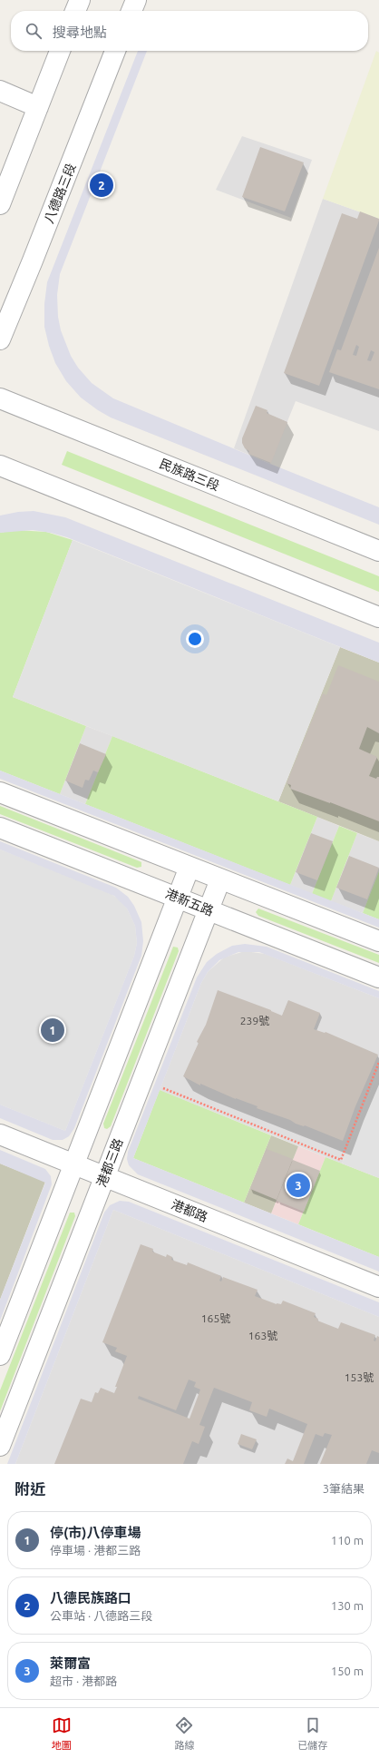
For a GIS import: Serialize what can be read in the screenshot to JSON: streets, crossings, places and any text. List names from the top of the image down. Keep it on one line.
{"streets":{"street":["八德路三段","民族路三段","港新五路","港都三路","港都路"]},"crossings":[["港新五路","港都三路"],["港都三路","港都路"]],"house_numbers":["239號","165號","163號","153號"],"page":{"search":"搜尋地點","pins":["2","1","3"],"heading":["附近","3筆結果"],"list":[{"mark":"1","name":"停(市)八停車場","note":"停車場 · 港都三路","value":"110 m"},{"mark":"2","name":"八德民族路口","note":"公車站 · 八德路三段","value":"130 m"},{"mark":"3","name":"萊爾富","note":"超市 · 港都路","value":"150 m"}],"nav":["地圖","路線","已儲存"]}}
